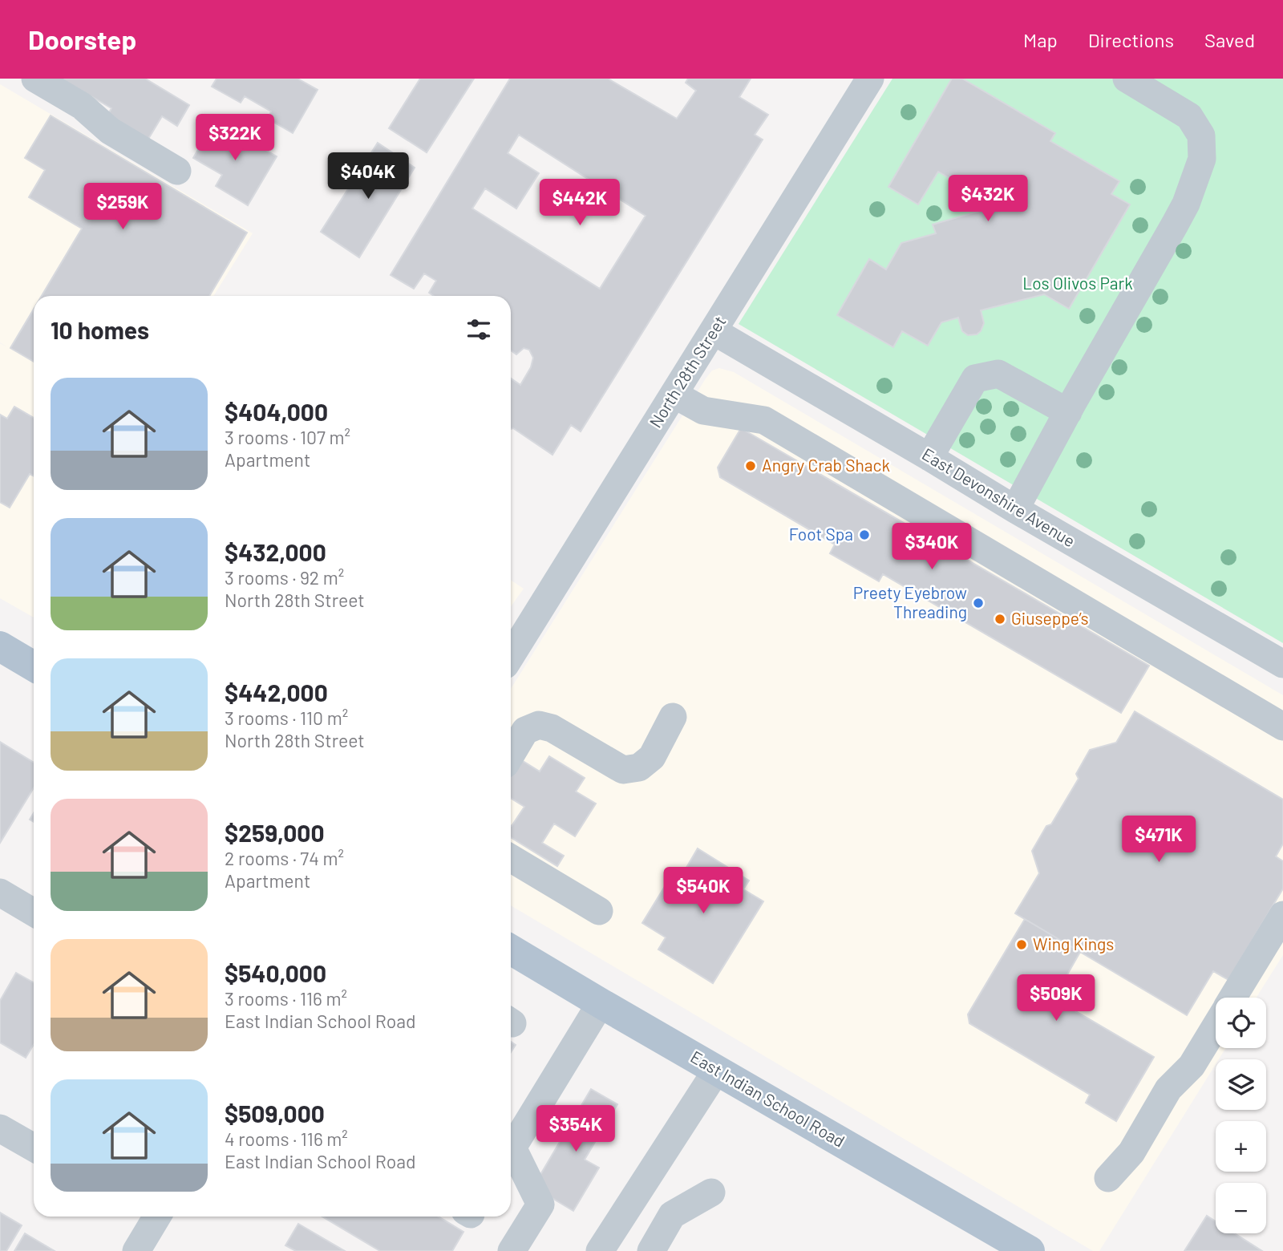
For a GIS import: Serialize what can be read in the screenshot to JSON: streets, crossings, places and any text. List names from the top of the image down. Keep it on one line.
{"streets":{"main road":["East Indian School Road"],"street":["North 28th Street","East Devonshire Avenue"]},"crossings":[["North 28th Street","East Devonshire Avenue"]],"parks":["Los Olivos Park"],"places":["Angry Crab Shack","Foot Spa","Preety Eyebrow Threading","Giuseppe’s","Wing Kings"],"page":{"header":"Doorstep","nav":["Map","Directions","Saved"],"price":["$322K","$404K","$432K","$442K","$259K","$340K","$471K","$540K","$509K","$354K"],"heading":"10 homes","list":[{"name":"$404,000","note":"3 rooms · 107 m² · Apartment"},{"name":"$432,000","note":"3 rooms · 92 m² · North 28th Street"},{"name":"$442,000","note":"3 rooms · 110 m² · North 28th Street"},{"name":"$259,000","note":"2 rooms · 74 m² · Apartment"},{"name":"$540,000","note":"3 rooms · 116 m² · East Indian School Road"},{"name":"$509,000","note":"4 rooms · 116 m² · East Indian School Road"}],"map_buttons":["+","−"]}}
